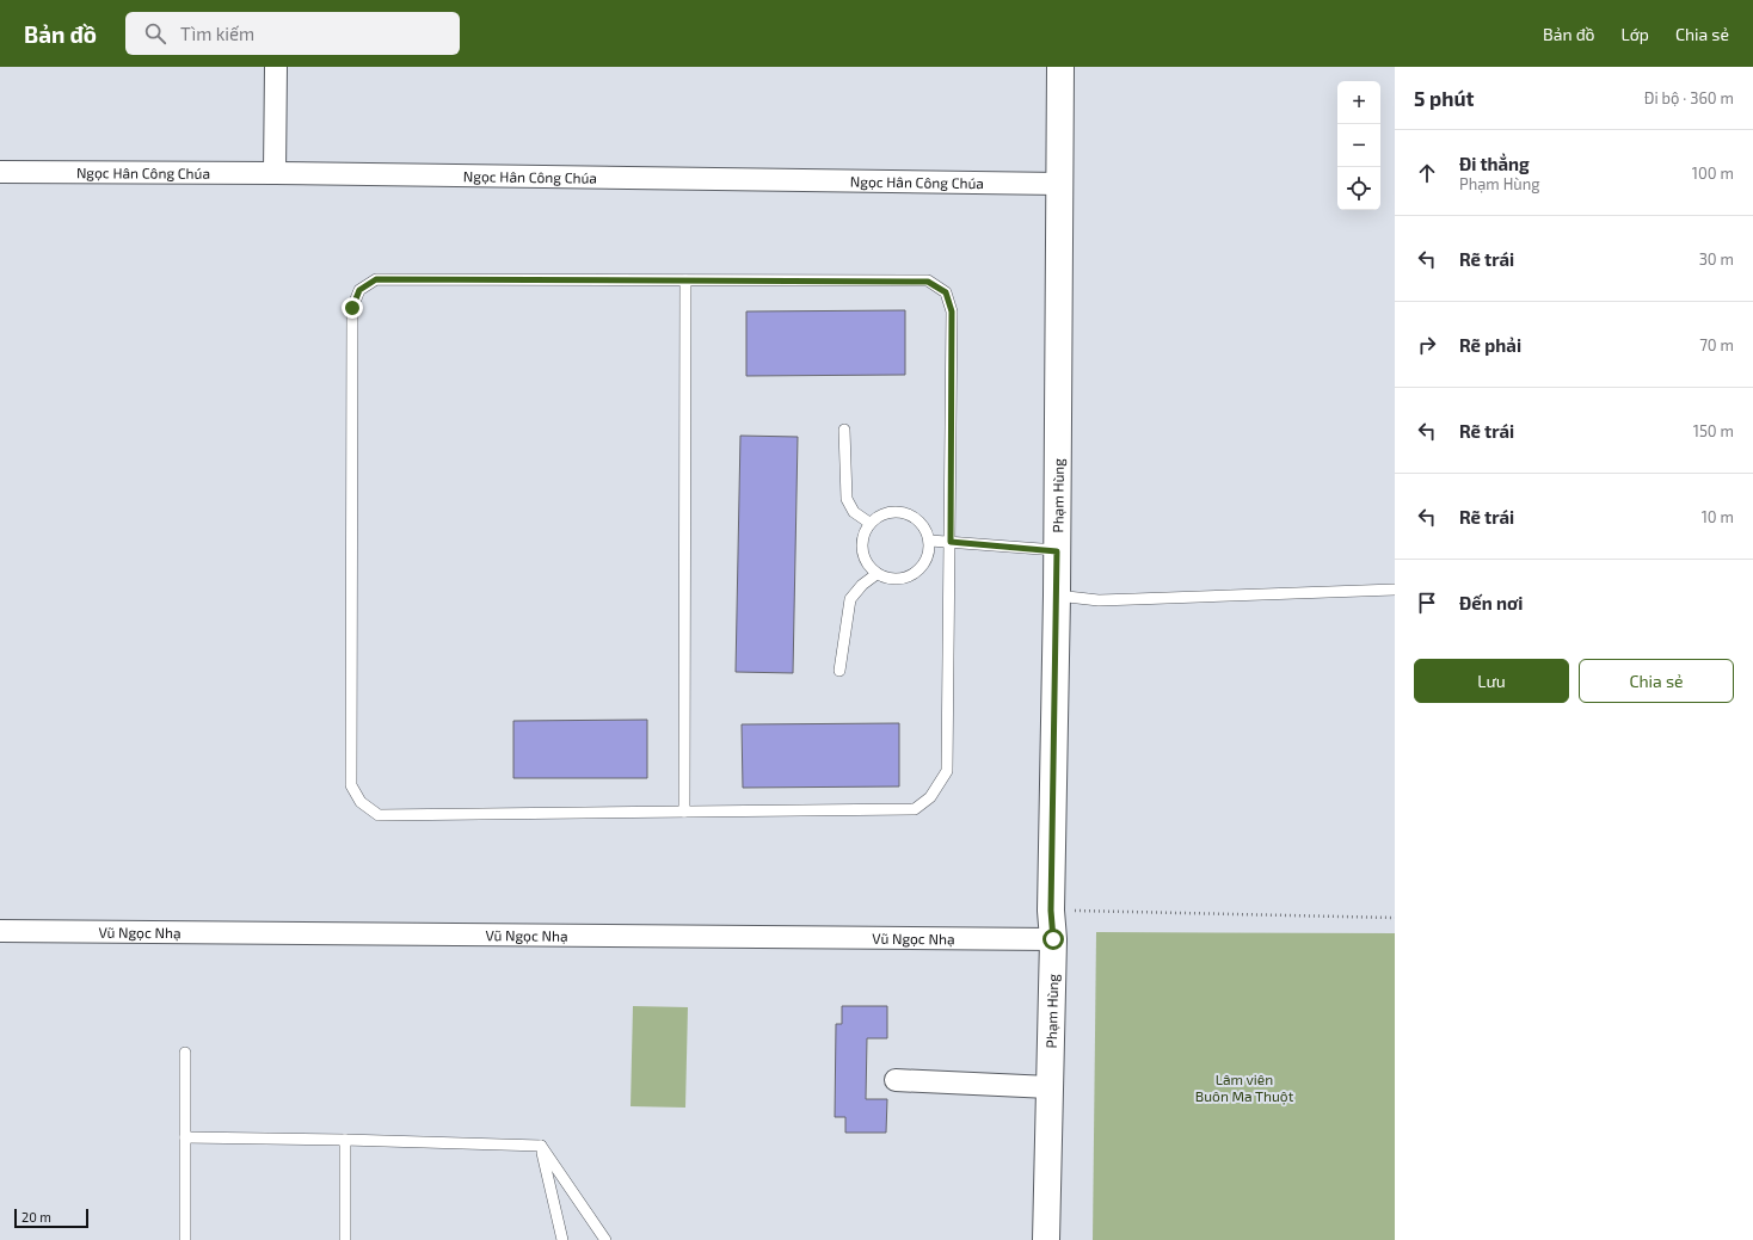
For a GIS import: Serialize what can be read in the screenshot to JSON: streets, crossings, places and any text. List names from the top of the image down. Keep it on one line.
{"streets":{"street":["Ngọc Hân Công Chúa","Phạm Hùng","Vũ Ngọc Nhạ"]},"crossings":[["Ngọc Hân Công Chúa","Phạm Hùng"],["Phạm Hùng","Vũ Ngọc Nhạ"]],"parks":["Lâm viên Buôn Ma Thuột"],"scale_bar":"20 m","page":{"header":"Bản đồ","search":"Tìm kiếm","nav":["Bản đồ","Lớp","Chia sẻ"],"heading":["5 phút","Đi bộ · 360 m"],"map_buttons":["+","−"],"list":[["Đi thẳng","Phạm Hùng","100 m"],["Rẽ trái","30 m"],["Rẽ phải","70 m"],["Rẽ trái","150 m"],["Rẽ trái","10 m"],"Đến nơi"],"buttons":["Lưu","Chia sẻ"],"scale":"20 m"}}
